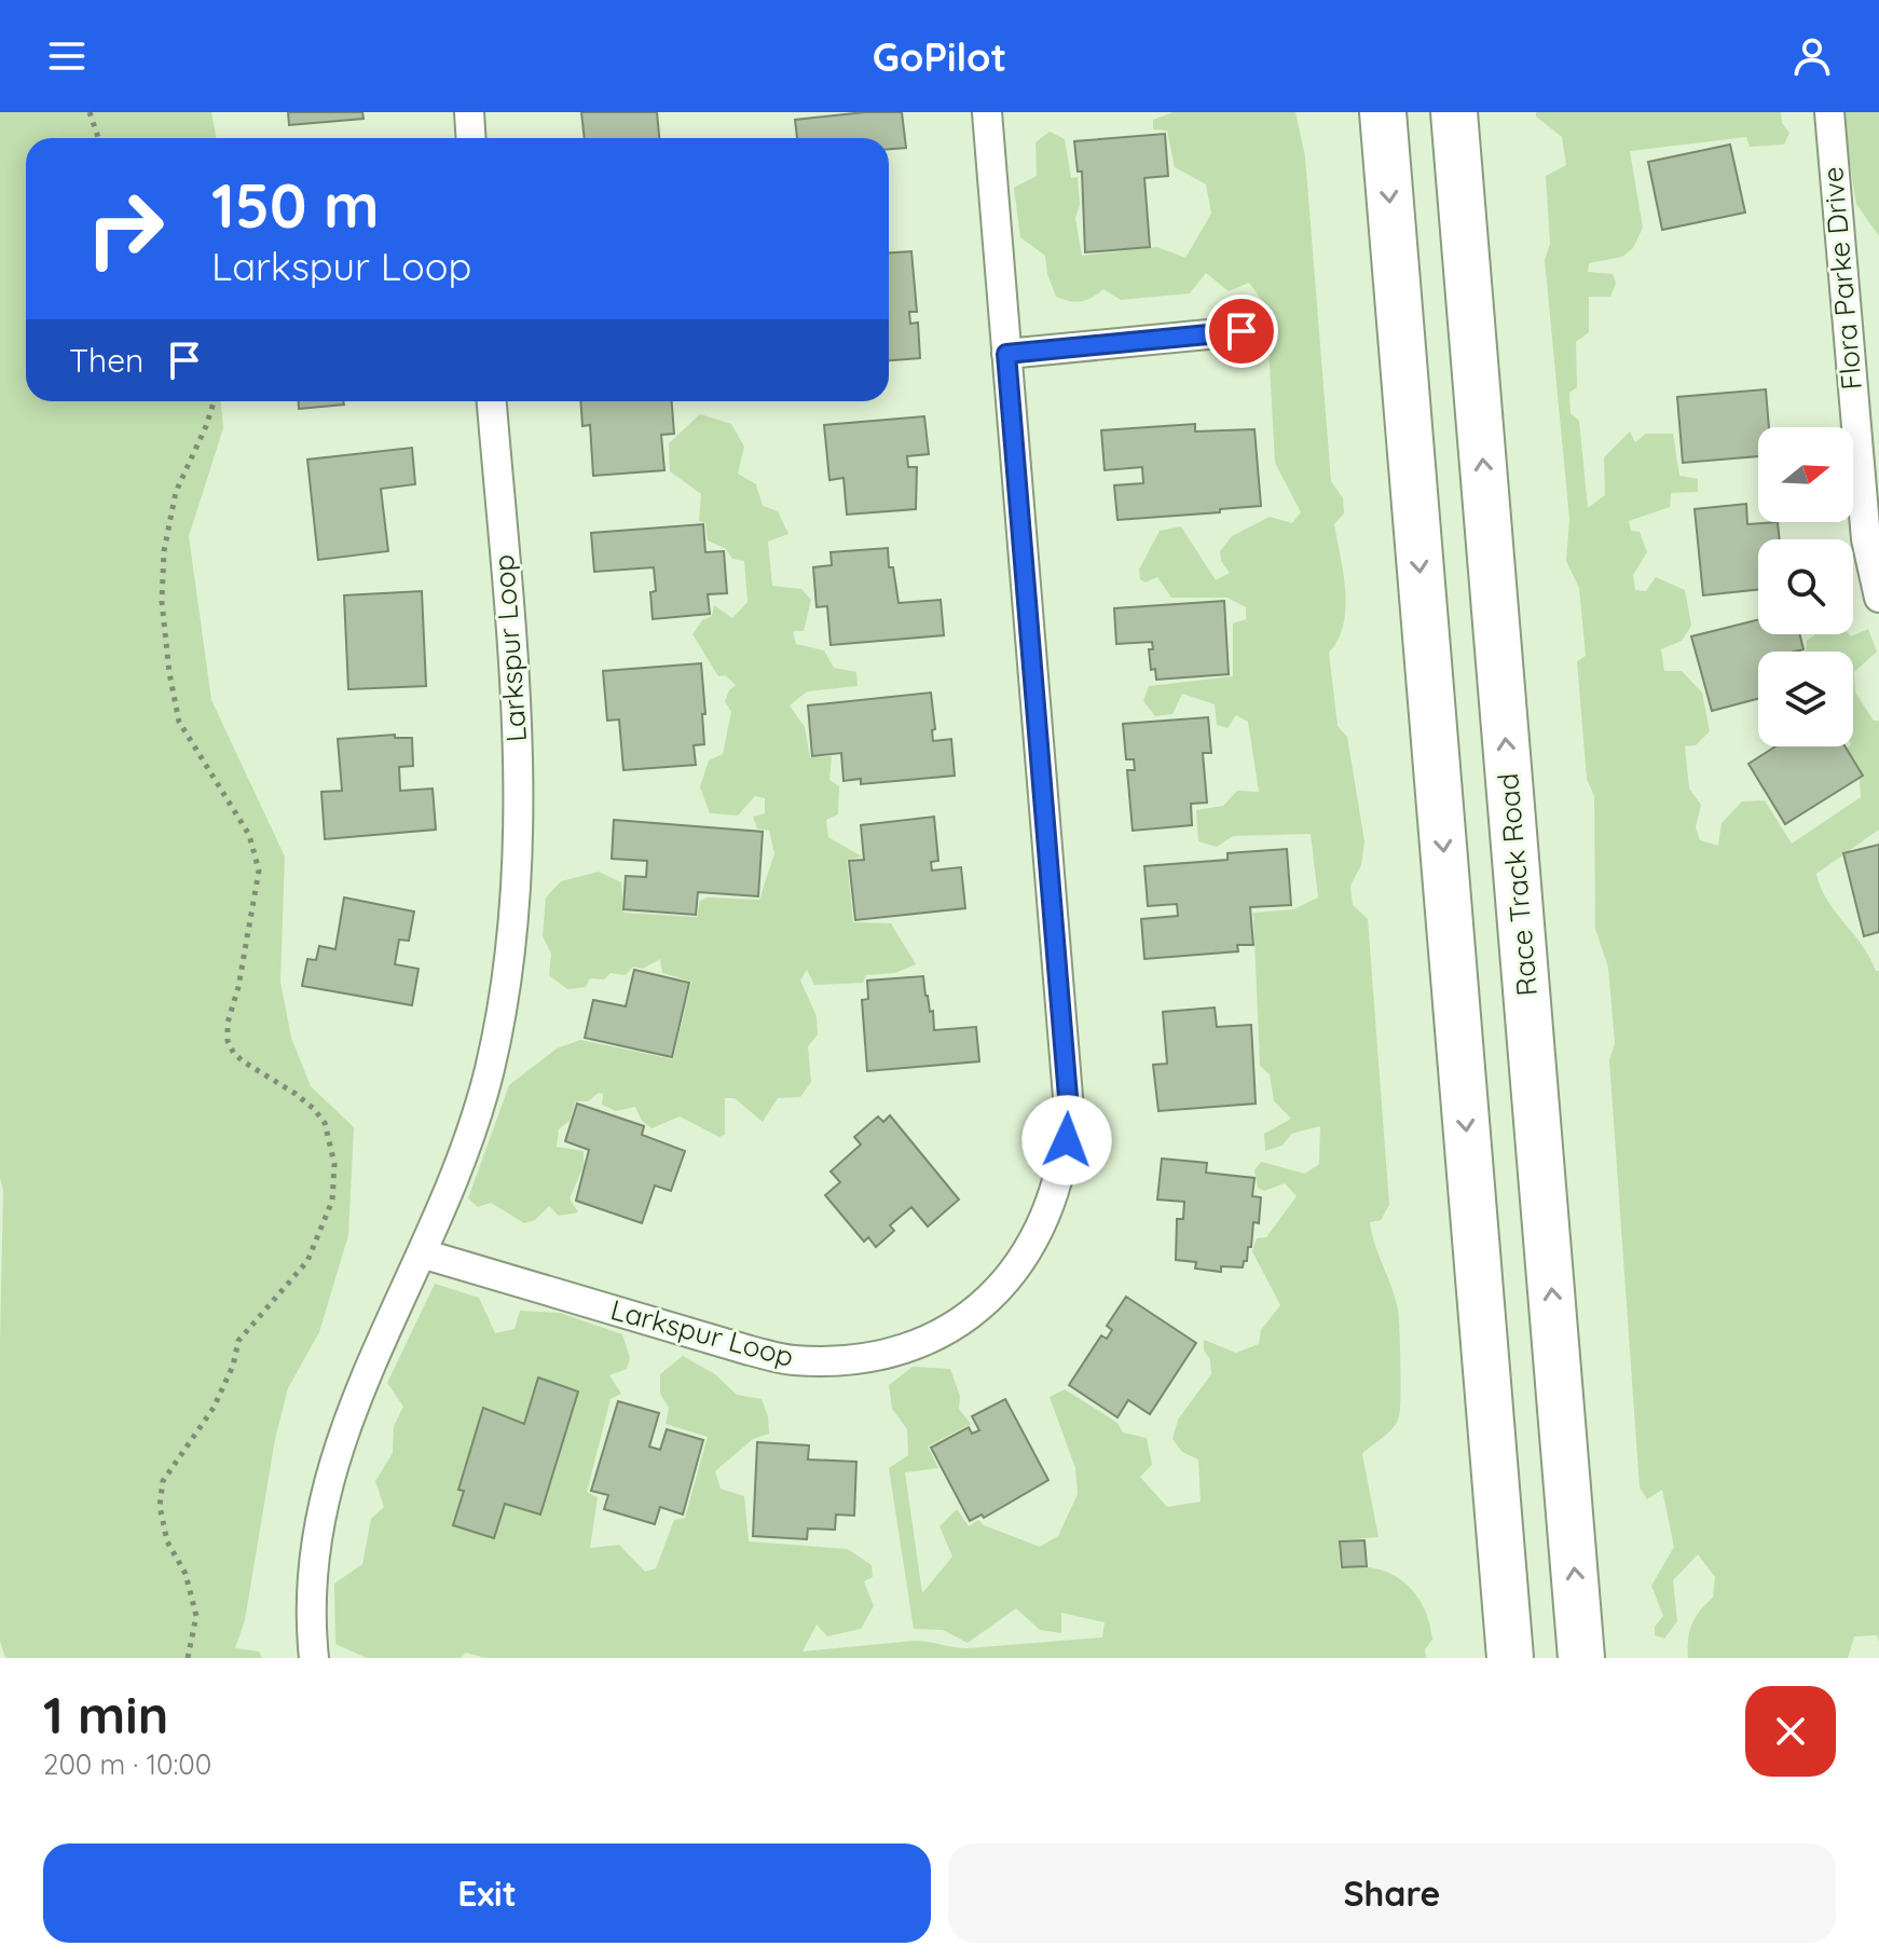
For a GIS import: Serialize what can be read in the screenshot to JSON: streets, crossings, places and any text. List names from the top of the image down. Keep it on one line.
{"streets":{"main road":["Race Track Road"],"street":["Flora Parke Drive","Larkspur Loop"]},"north":"right","page":{"header":"GoPilot","turn":["150 m","Larkspur Loop"],"then":"Then","heading":["1 min","200 m · 10:00"],"buttons":["Exit","Share"]}}
